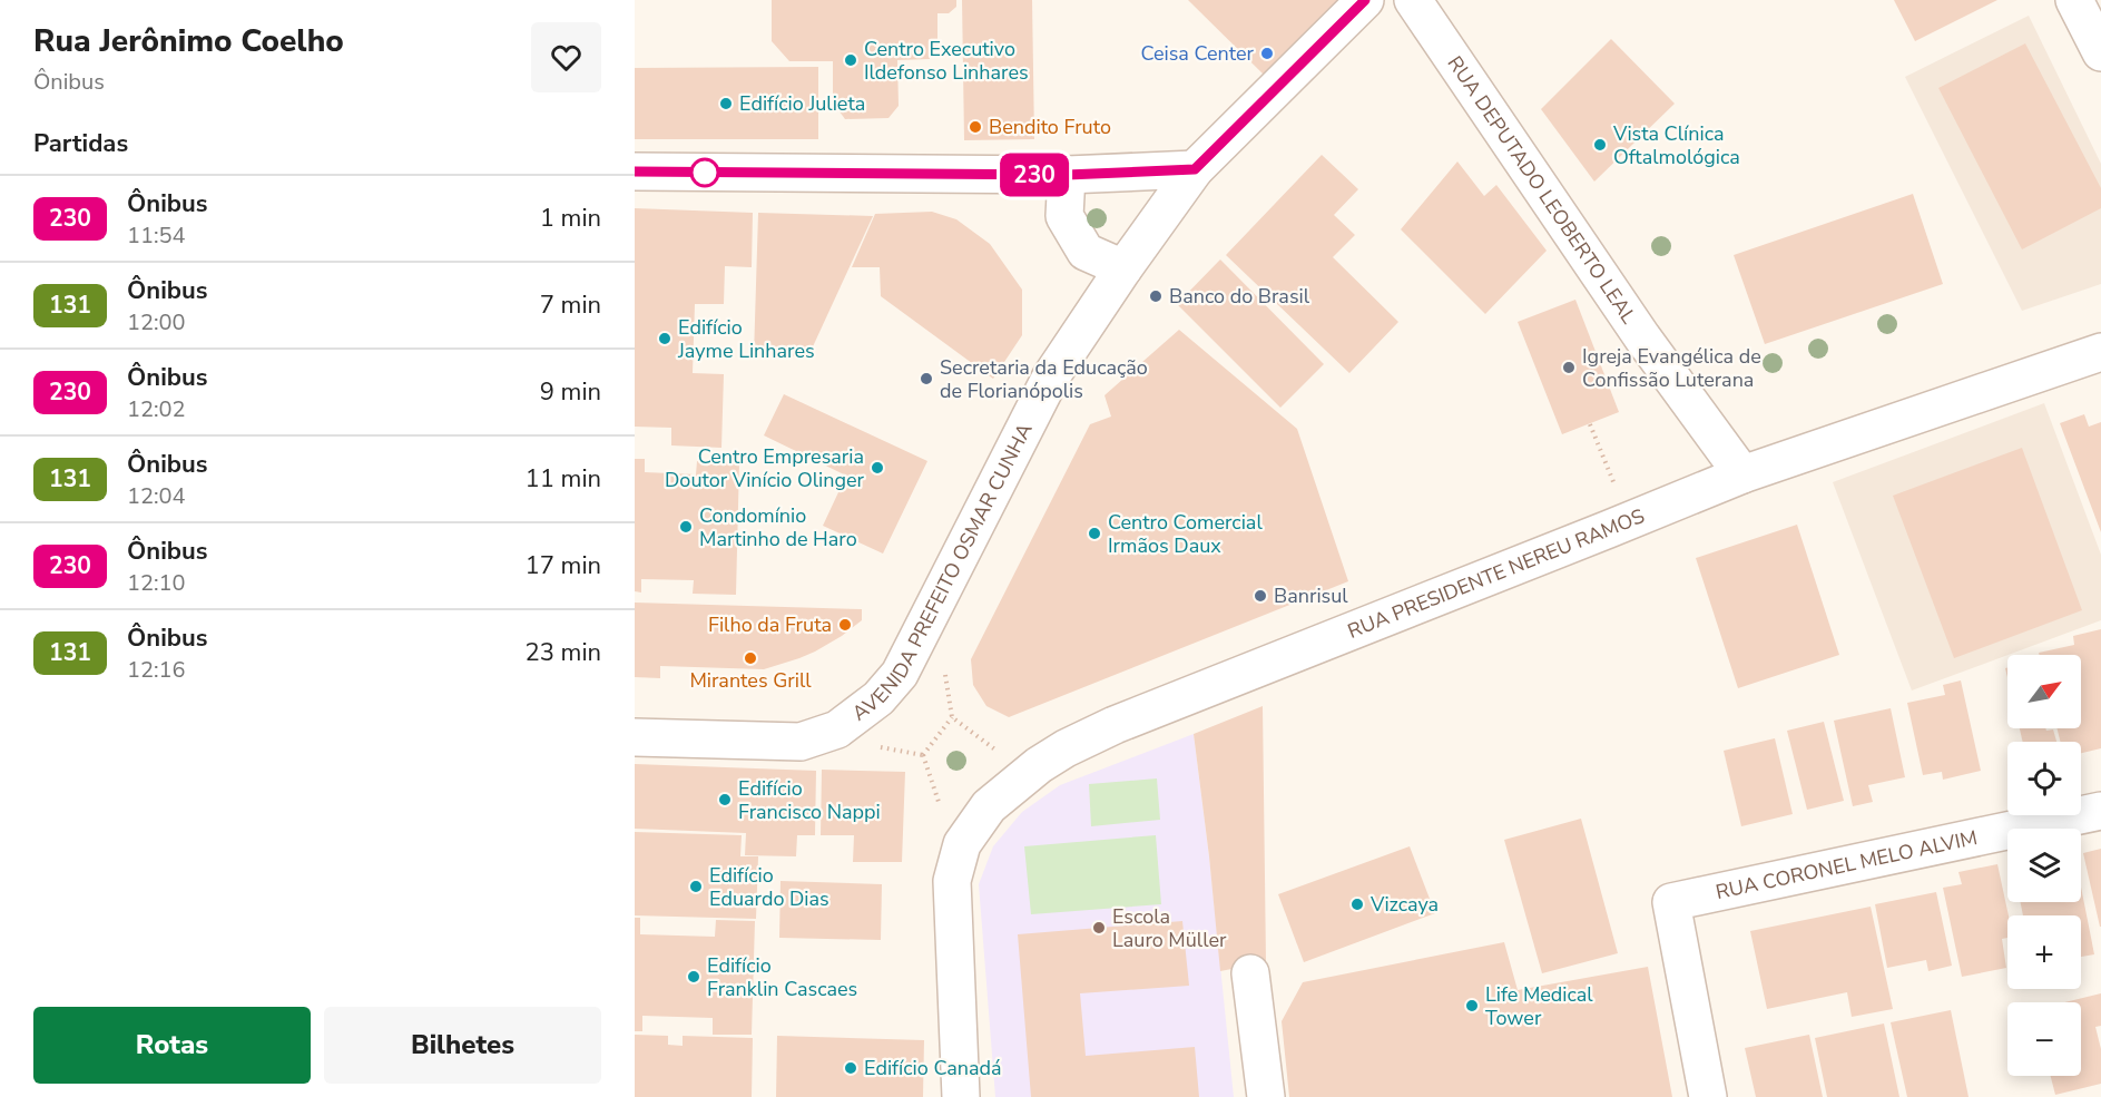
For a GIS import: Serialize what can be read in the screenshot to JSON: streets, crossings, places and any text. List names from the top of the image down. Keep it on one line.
{"streets":{"street":["RUA DEPUTADO LEOBERTO LEAL","AVENIDA PREFEITO OSMAR CUNHA","RUA PRESIDENTE NEREU RAMOS","RUA CORONEL MELO ALVIM"]},"crossings":[["RUA DEPUTADO LEOBERTO LEAL","RUA PRESIDENTE NEREU RAMOS"]],"places":["Ceisa Center","Centro Executivo Ildefonso Linhares","Edifício Julieta","Bendito Fruto","Vista Clínica Oftalmológica","Banco do Brasil","Edifício Jayme Linhares","Igreja Evangélica de Confissão Luterana","Secretaria da Educação de Florianópolis","Centro Empresaria Doutor Vinício Olinger","Condomínio Martinho de Haro","Centro Comercial Irmãos Daux","Banrisul","Filho da Fruta","Mirantes Grill","Edifício Francisco Nappi","Edifício Eduardo Dias","Vizcaya","Escola Lauro Müller","Edifício Franklin Cascaes","Life Medical Tower","Edifício Canadá"],"lines":["bus line 230"],"north":"top right","page":{"heading":[["Rua Jerônimo Coelho","Ônibus"],"Partidas"],"on_map":"230","list":[{"mark":"230","name":"Ônibus","note":"11:54","value":"1 min"},{"mark":"131","name":"Ônibus","note":"12:00","value":"7 min"},{"mark":"230","name":"Ônibus","note":"12:02","value":"9 min"},{"mark":"131","name":"Ônibus","note":"12:04","value":"11 min"},{"mark":"230","name":"Ônibus","note":"12:10","value":"17 min"},{"mark":"131","name":"Ônibus","note":"12:16","value":"23 min"}],"map_buttons":["+","−"],"buttons":["Rotas","Bilhetes"]}}
